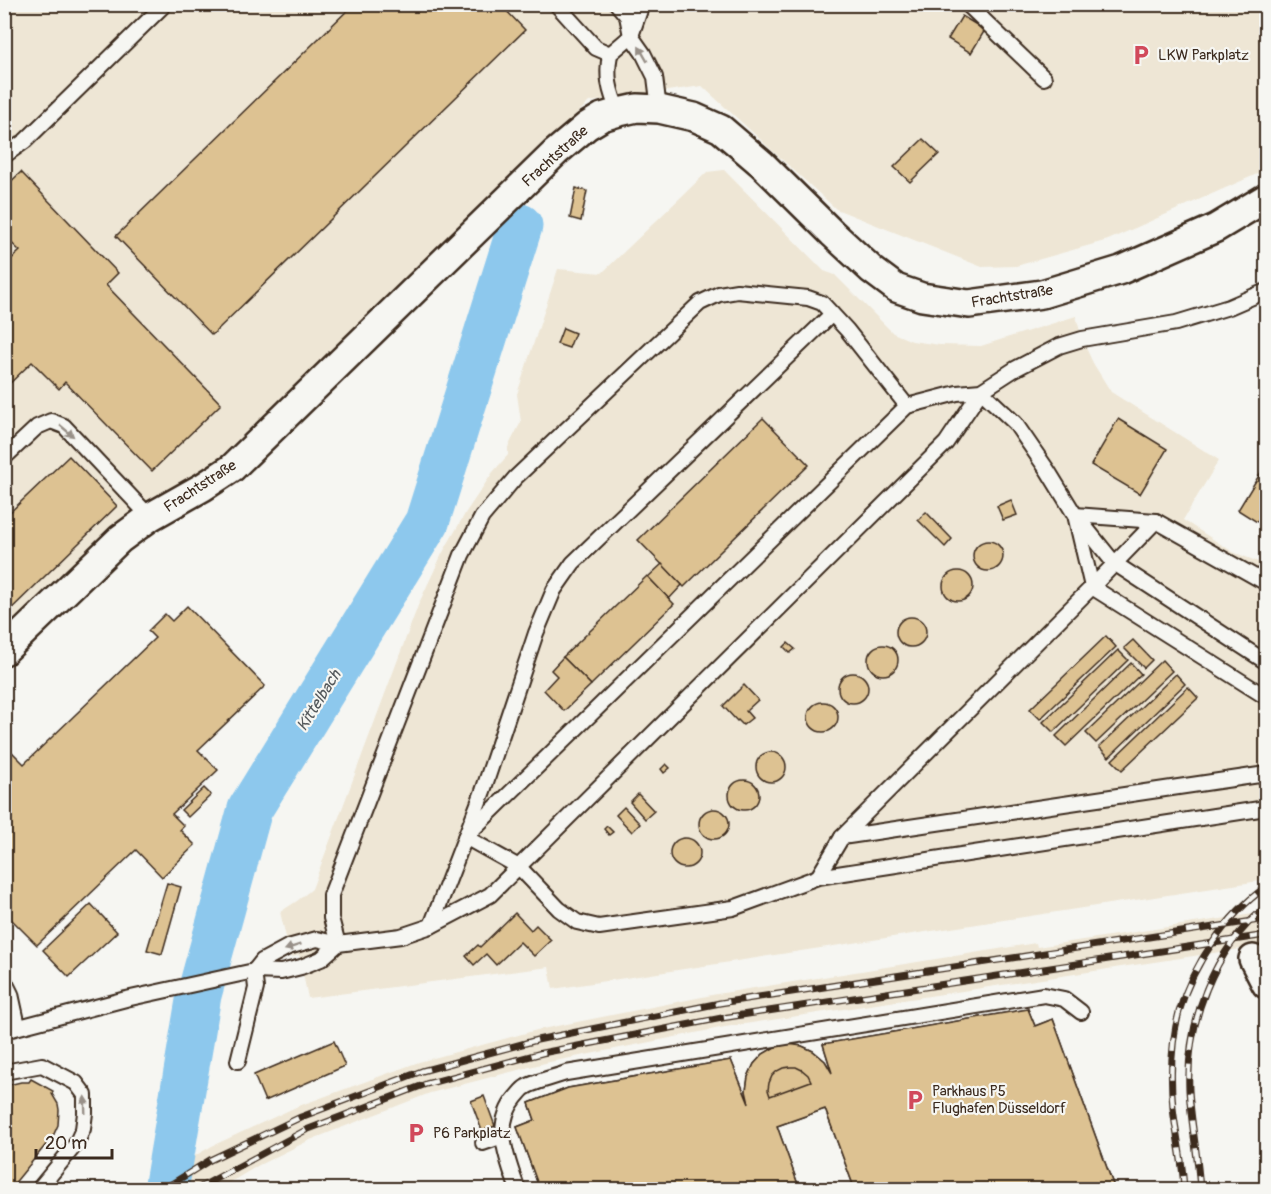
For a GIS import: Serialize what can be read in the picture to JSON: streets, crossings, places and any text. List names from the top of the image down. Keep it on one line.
{"streets":{"street":["Frachtstraße"]},"water":["Kittelbach"],"places":{"parking":["LKW Parkplatz","Parkhaus P5 Flughafen Düsseldorf","P6 Parkplatz"]},"scale_bar":"20 m"}
